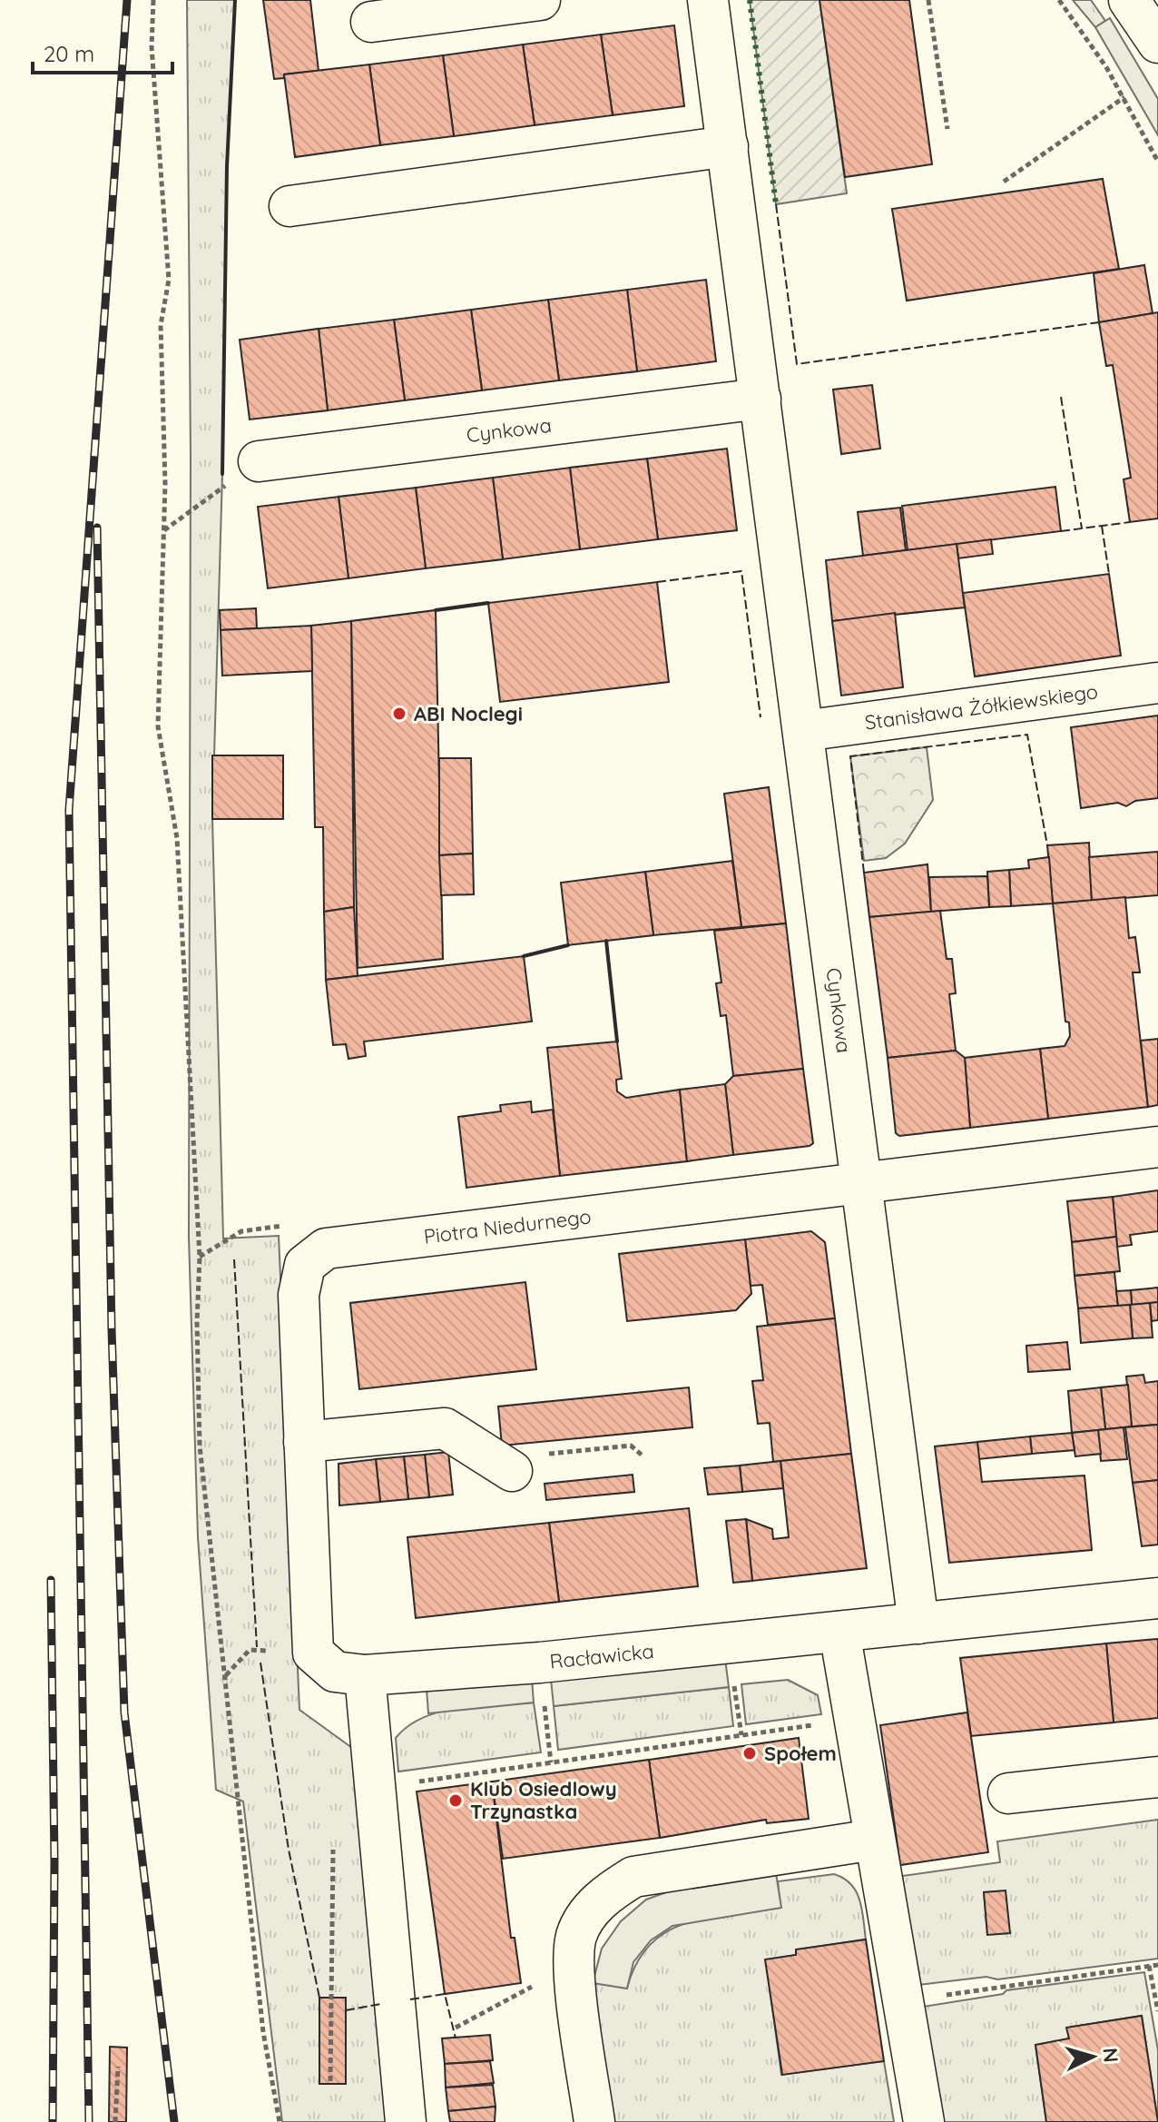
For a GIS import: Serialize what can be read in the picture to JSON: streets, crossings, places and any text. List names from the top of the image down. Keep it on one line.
{"streets":{"street":["Cynkowa","Stanisława Żółkiewskiego","Piotra Niedurnego","Racławicka"]},"crossings":[["Cynkowa","Stanisława Żółkiewskiego"],["Cynkowa","Piotra Niedurnego"],["Cynkowa","Racławicka"],["Piotra Niedurnego","Racławicka"]],"places":["ABI Noclegi","Społem","Klub Osiedlowy Trzynastka"],"scale_bar":"20 m","north":"right"}
